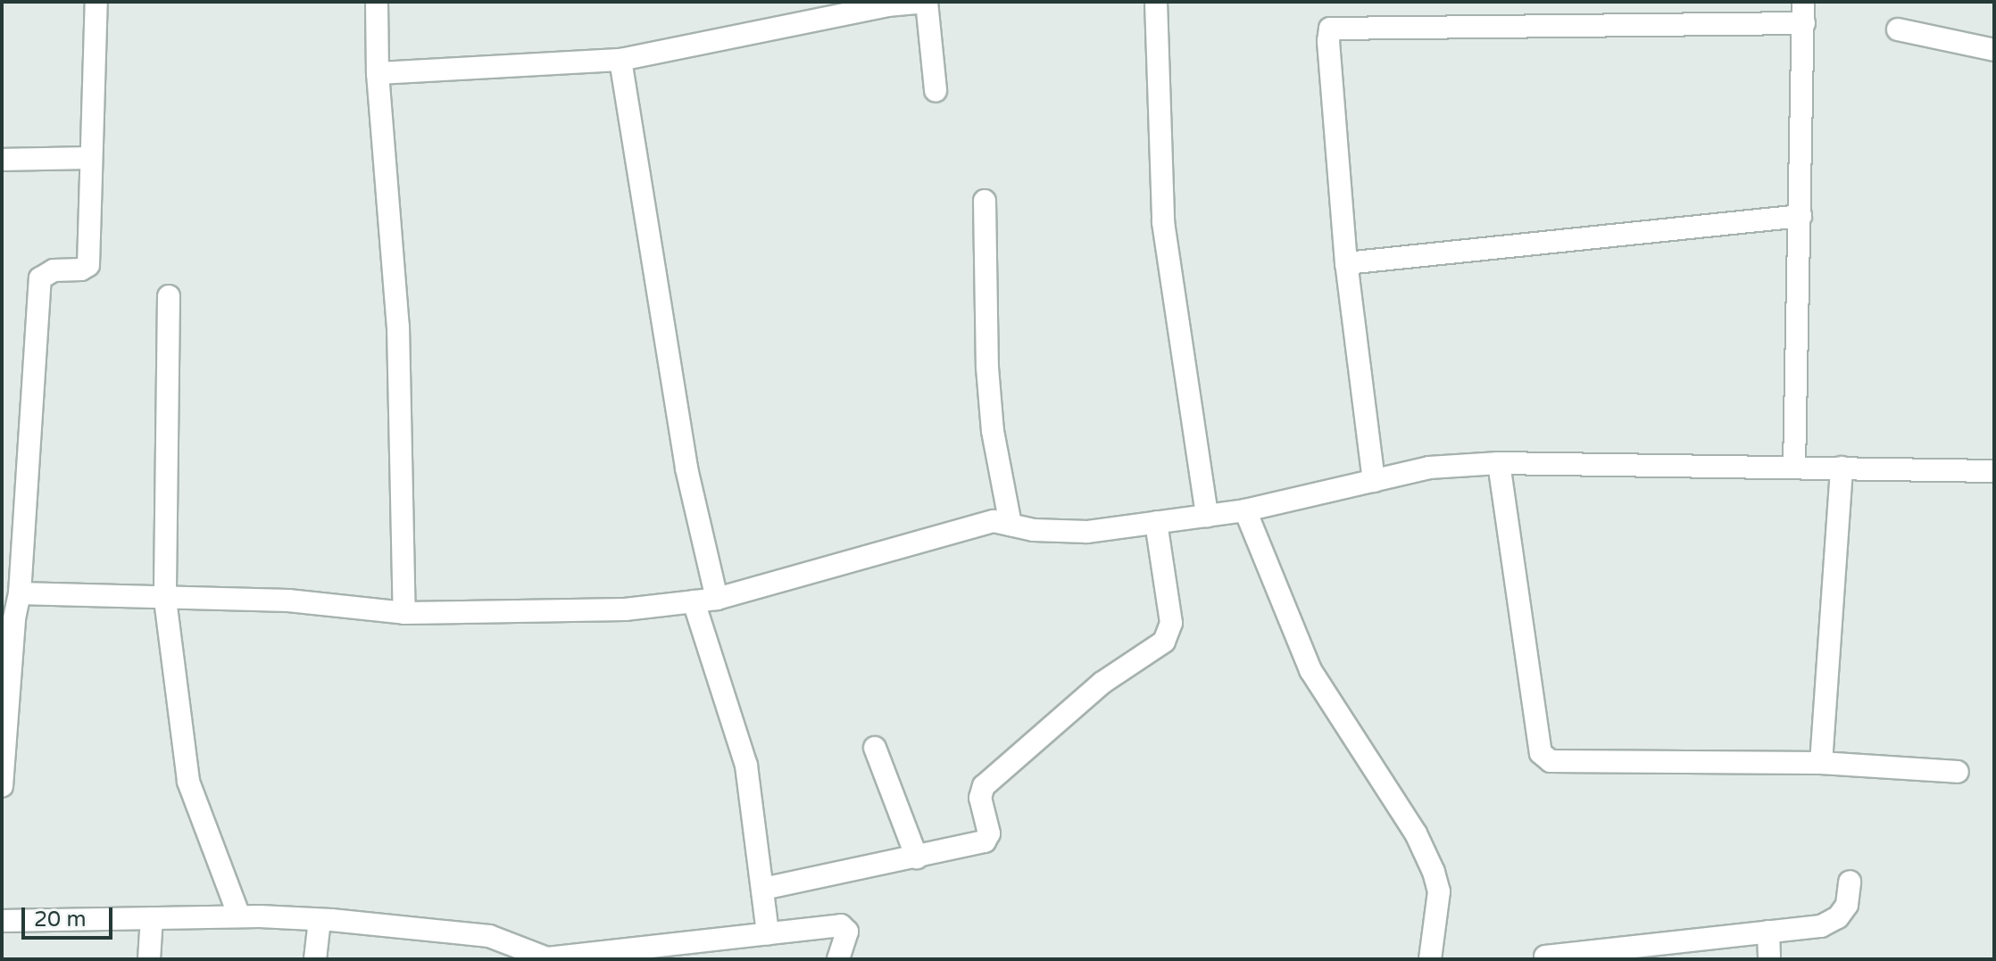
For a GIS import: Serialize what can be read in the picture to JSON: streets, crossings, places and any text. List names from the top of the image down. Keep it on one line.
{"scale_bar":"20 m"}
